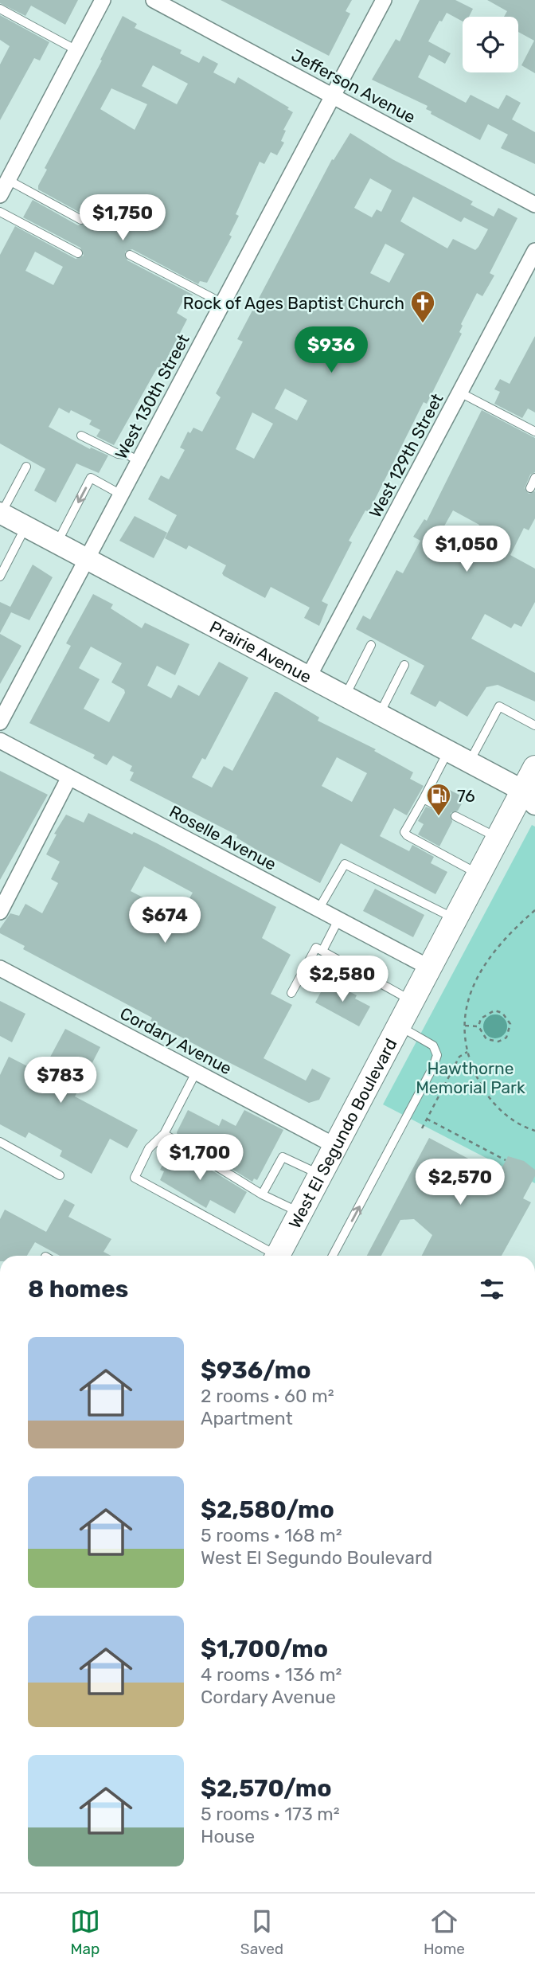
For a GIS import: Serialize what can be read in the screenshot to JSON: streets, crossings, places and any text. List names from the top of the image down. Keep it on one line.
{"streets":{"main road":["Prairie Avenue","West El Segundo Boulevard"],"street":["Jefferson Avenue","West 130th Street","West 129th Street","Roselle Avenue","Cordary Avenue"]},"crossings":[["Jefferson Avenue","West 130th Street"],["West 130th Street","Prairie Avenue"],["West 129th Street","Prairie Avenue"],["Prairie Avenue","West El Segundo Boulevard"],["Roselle Avenue","West El Segundo Boulevard"],["Cordary Avenue","West El Segundo Boulevard"]],"parks":["Hawthorne Memorial Park"],"places":{"church":["Rock of Ages Baptist Church"],"fuel station":["76"]},"page":{"price":["$1,750","$936","$1,050","$674","$2,580","$783","$1,700","$2,570"],"heading":"8 homes","list":[{"name":"$936/mo","note":"2 rooms · 60 m² · Apartment"},{"name":"$2,580/mo","note":"5 rooms · 168 m² · West El Segundo Boulevard"},{"name":"$1,700/mo","note":"4 rooms · 136 m² · Cordary Avenue"},{"name":"$2,570/mo","note":"5 rooms · 173 m² · House"}],"tabs":["Map","Saved","Home"]}}
